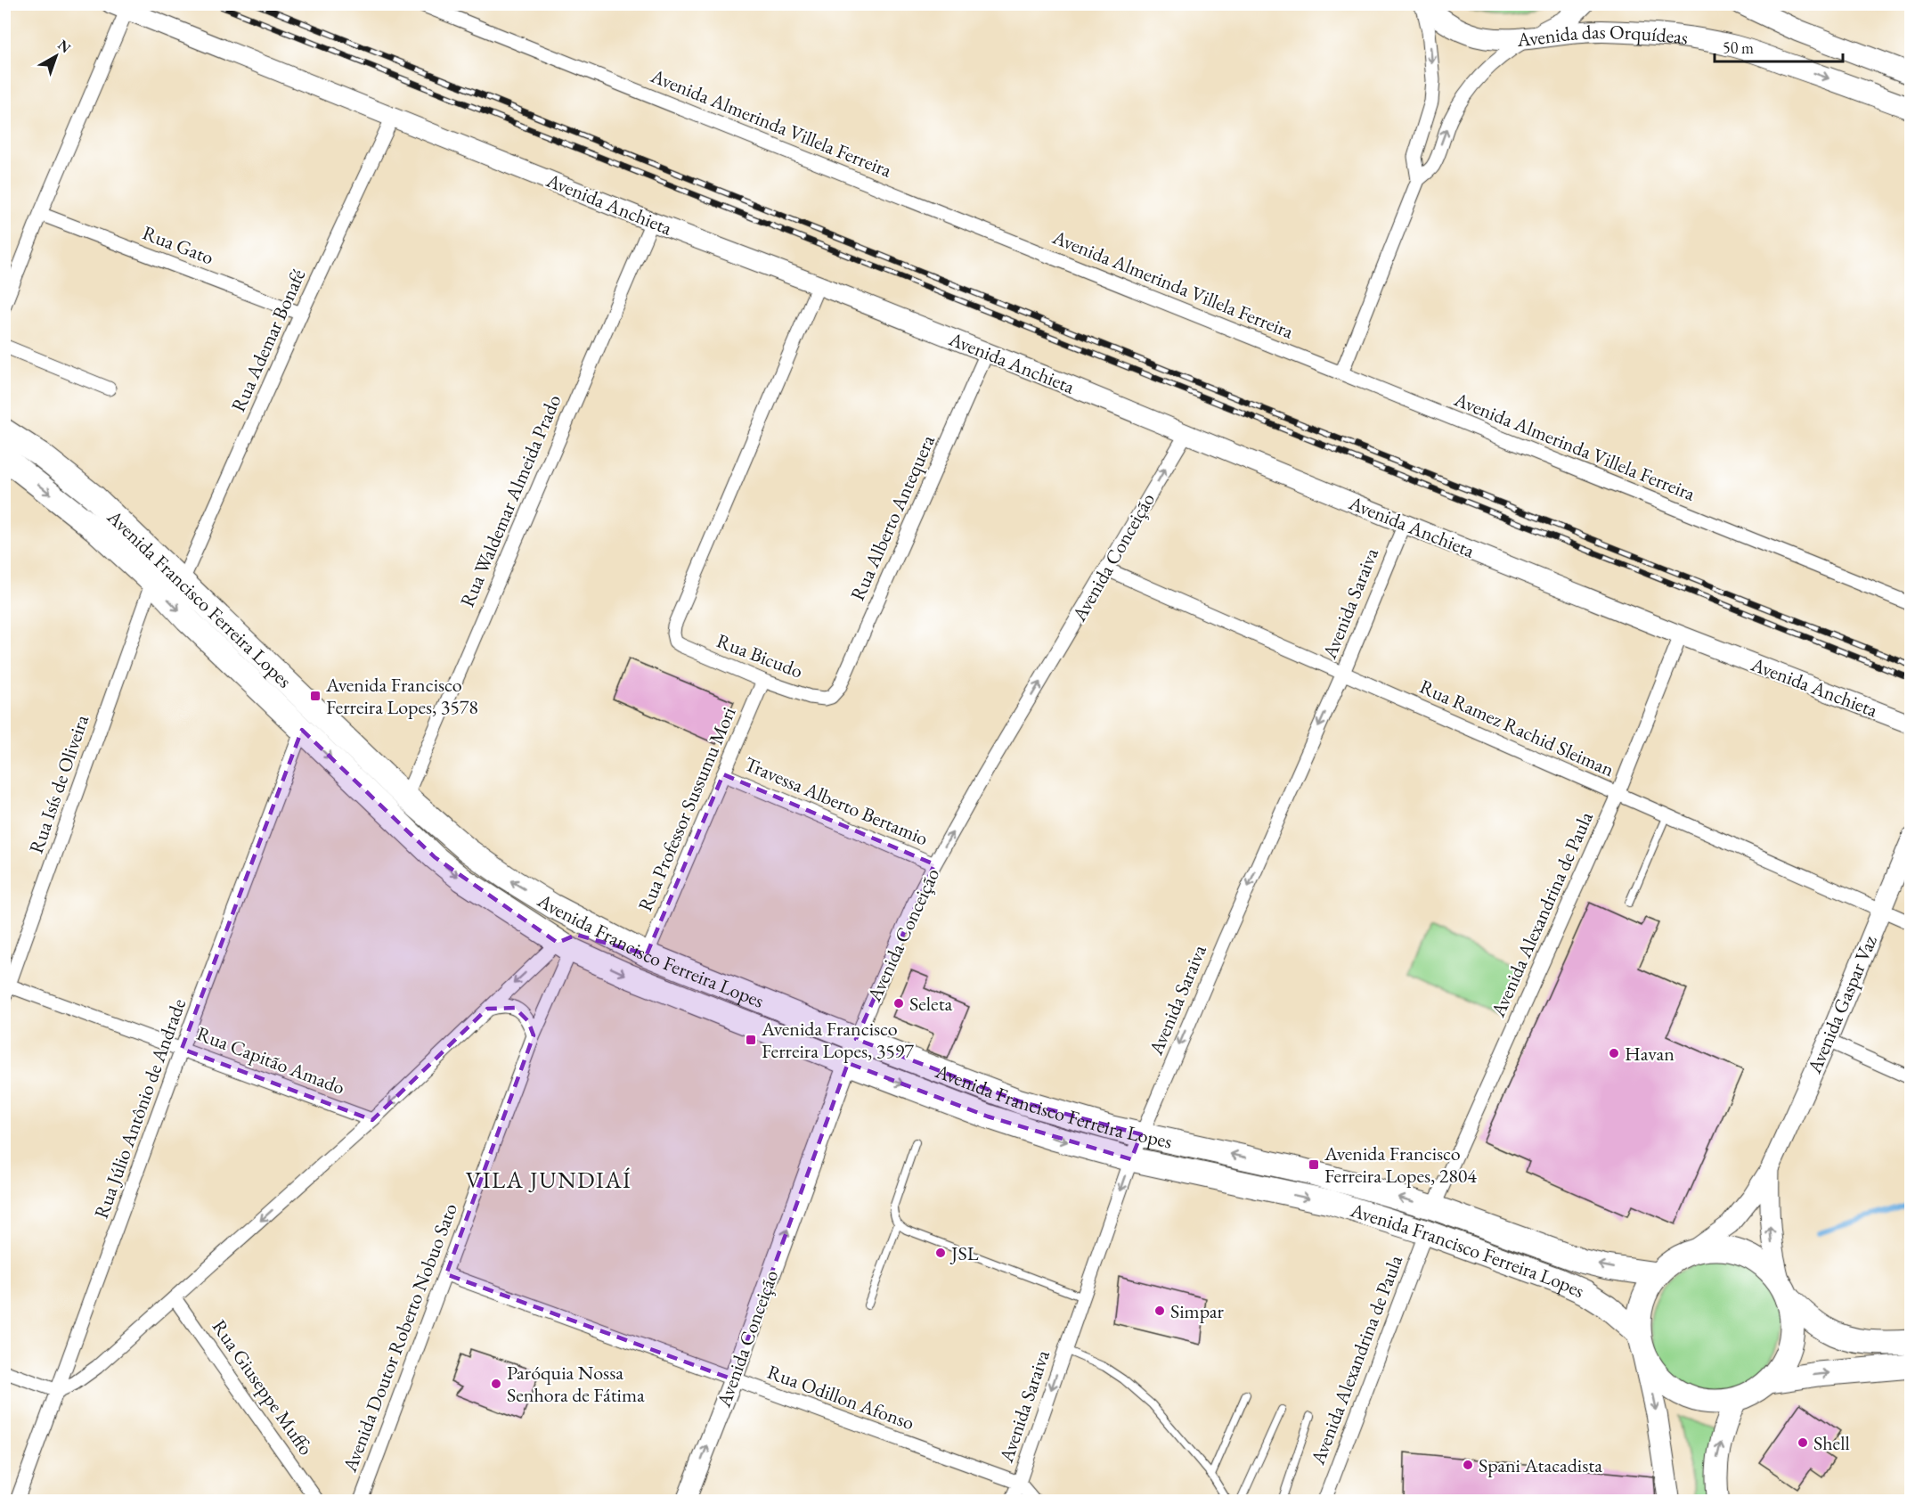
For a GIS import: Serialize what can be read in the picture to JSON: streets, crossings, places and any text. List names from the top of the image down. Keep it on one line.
{"streets":{"highway":["Avenida Francisco Ferreira Lopes"],"main road":["Avenida das Orquídeas","Avenida Anchieta","Avenida Conceição","Avenida Gaspar Vaz"],"street":["Avenida Almerinda Villela Ferreira","Rua Gato","Rua Ademar Bonafé","Rua Waldemar Almeida Prado","Rua Alberto Antequera","Avenida Saraiva","Rua Bicudo","Rua Ramez Rachid Sleiman","Rua Isís de Oliveira","Travessa Alberto Bertamio","Rua Professor Sussumu Mori","Avenida Alexandrina de Paula","Rua Capitão Amado","Rua Júlio Antônio de Andrade","Avenida Doutor Roberto Nobuo Sato","Rua Giuseppe Muffo","Rua Odillon Afonso"]},"crossings":[["Avenida Anchieta","Rua Ademar Bonafé"],["Avenida Anchieta","Rua Waldemar Almeida Prado"],["Avenida Anchieta","Rua Alberto Antequera"],["Avenida Anchieta","Avenida Conceição"],["Avenida Anchieta","Avenida Saraiva"],["Avenida Anchieta","Rua Bicudo"],["Avenida Anchieta","Avenida Alexandrina de Paula"],["Rua Gato","Rua Ademar Bonafé"],["Rua Ademar Bonafé","Avenida Francisco Ferreira Lopes"],["Rua Waldemar Almeida Prado","Avenida Francisco Ferreira Lopes"],["Rua Alberto Antequera","Rua Bicudo"],["Avenida Conceição","Avenida Francisco Ferreira Lopes"],["Avenida Conceição","Rua Ramez Rachid Sleiman"],["Avenida Conceição","Travessa Alberto Bertamio"],["Avenida Conceição","Rua Odillon Afonso"],["Avenida Francisco Ferreira Lopes","Avenida Saraiva"],["Avenida Francisco Ferreira Lopes","Rua Isís de Oliveira"],["Avenida Francisco Ferreira Lopes","Rua Professor Sussumu Mori"],["Avenida Francisco Ferreira Lopes","Avenida Alexandrina de Paula"],["Avenida Francisco Ferreira Lopes","Rua Júlio Antônio de Andrade"],["Avenida Francisco Ferreira Lopes","Avenida Doutor Roberto Nobuo Sato"],["Avenida Saraiva","Rua Ramez Rachid Sleiman"],["Avenida Saraiva","Rua Odillon Afonso"],["Rua Bicudo","Rua Professor Sussumu Mori"],["Rua Ramez Rachid Sleiman","Avenida Alexandrina de Paula"],["Rua Ramez Rachid Sleiman","Avenida Gaspar Vaz"],["Rua Isís de Oliveira","Rua Capitão Amado"],["Travessa Alberto Bertamio","Rua Professor Sussumu Mori"],["Rua Capitão Amado","Rua Júlio Antônio de Andrade"],["Avenida Doutor Roberto Nobuo Sato","Rua Odillon Afonso"]],"one_way":["Avenida Conceição","Avenida Saraiva"],"districts":["VILA JUNDIAÍ"],"places":{"transit":["Avenida Francisco Ferreira Lopes, 3578","Avenida Francisco Ferreira Lopes, 3597","Avenida Francisco Ferreira Lopes, 2804"],"other":["Seleta","Havan","JSL","Simpar","Paróquia Nossa Senhora de Fátima","Shell","Spani Atacadista"]},"scale_bar":"50 m","north":"top right"}
